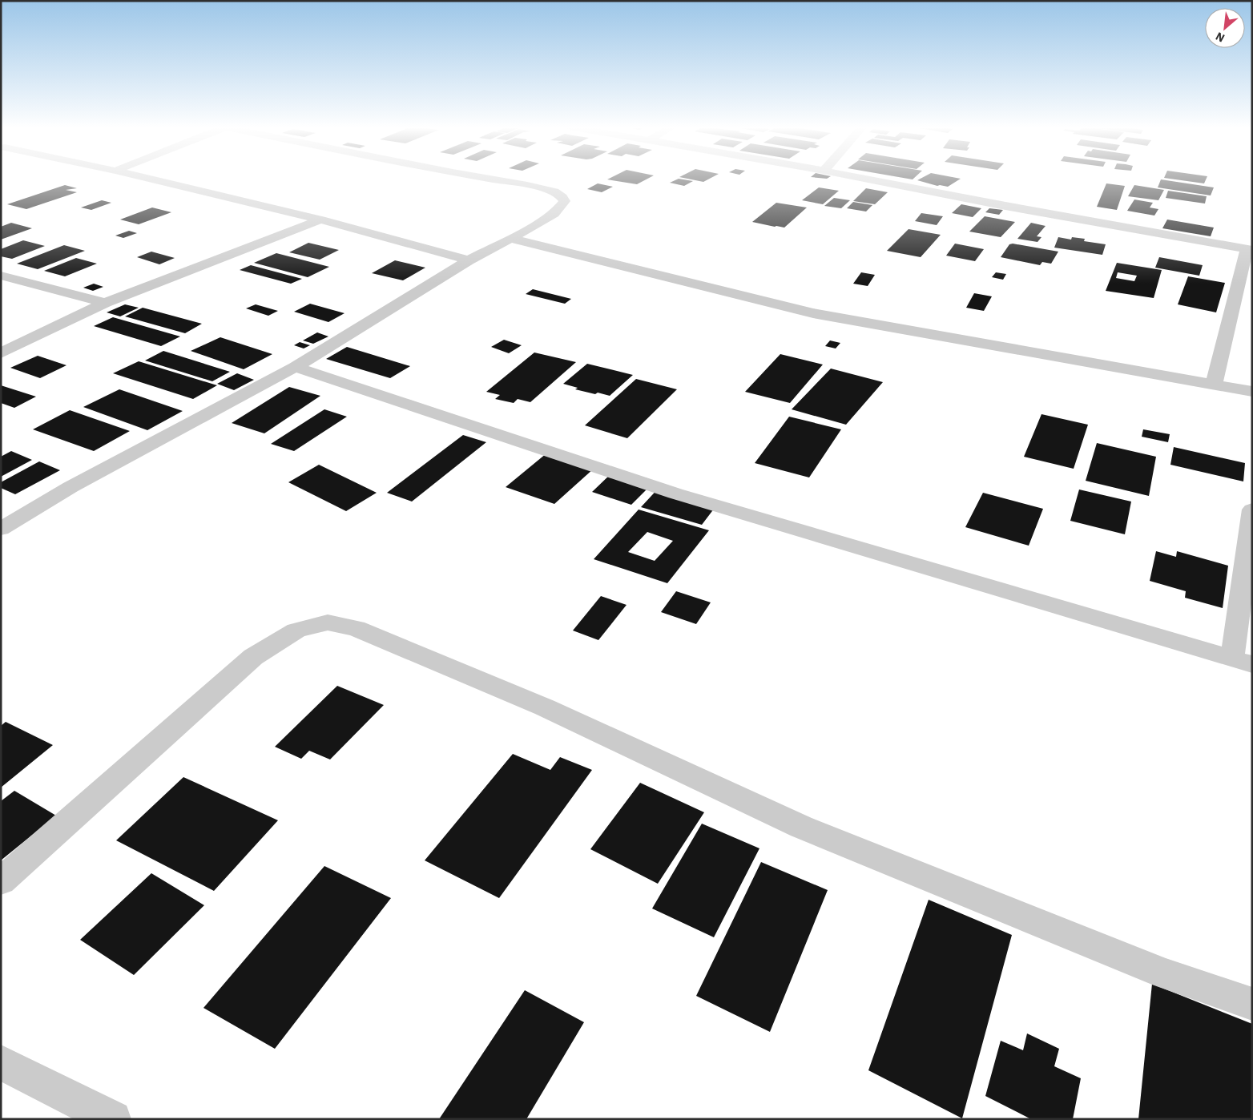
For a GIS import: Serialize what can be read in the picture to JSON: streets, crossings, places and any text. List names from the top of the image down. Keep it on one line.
{"north":"bottom left"}
